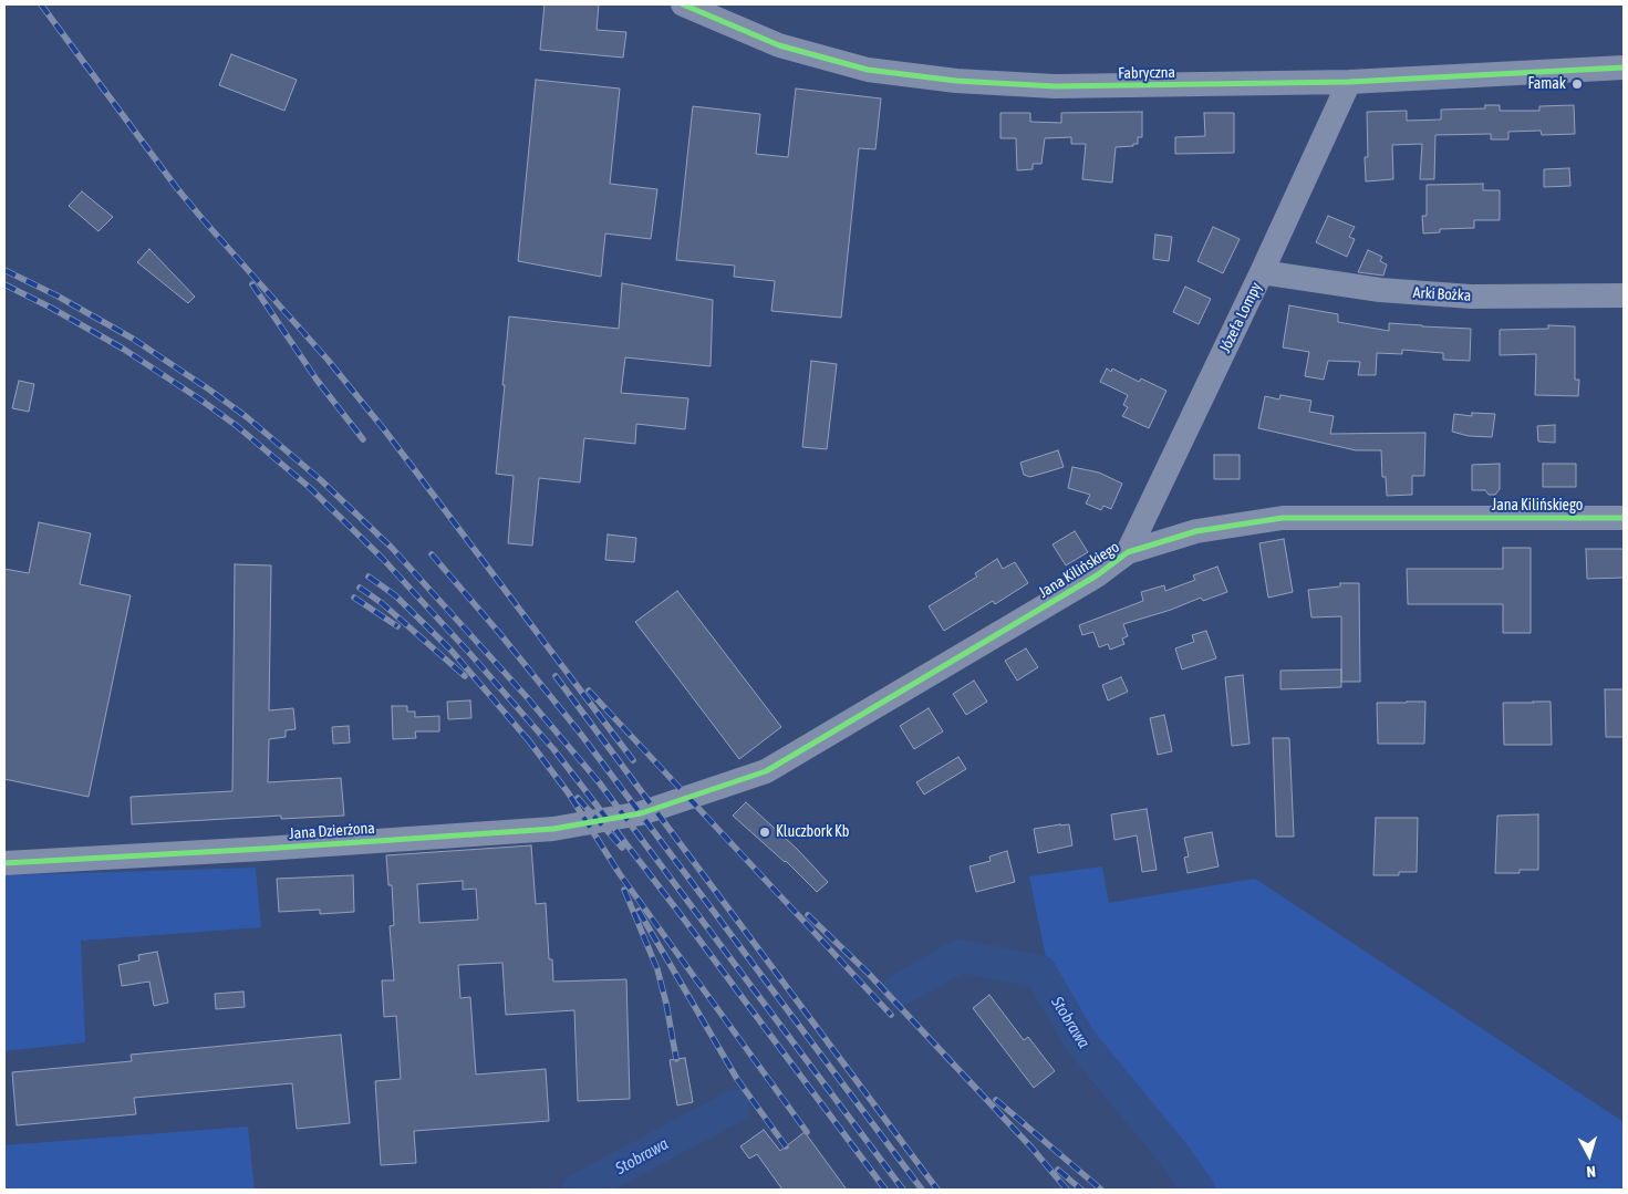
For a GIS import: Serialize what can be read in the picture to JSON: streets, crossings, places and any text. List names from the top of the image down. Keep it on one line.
{"streets":{"street":["Fabryczna","Arki Bożka","Józefa Lompy","Jana Kilińskiego","Jana Dzierżona"]},"crossings":[["Fabryczna","Józefa Lompy"],["Arki Bożka","Józefa Lompy"],["Józefa Lompy","Jana Kilińskiego"],["Jana Kilińskiego","Jana Dzierżona"]],"water":["Stobrawa"],"places":["Famak","Kluczbork Kb"],"north":"bottom"}
